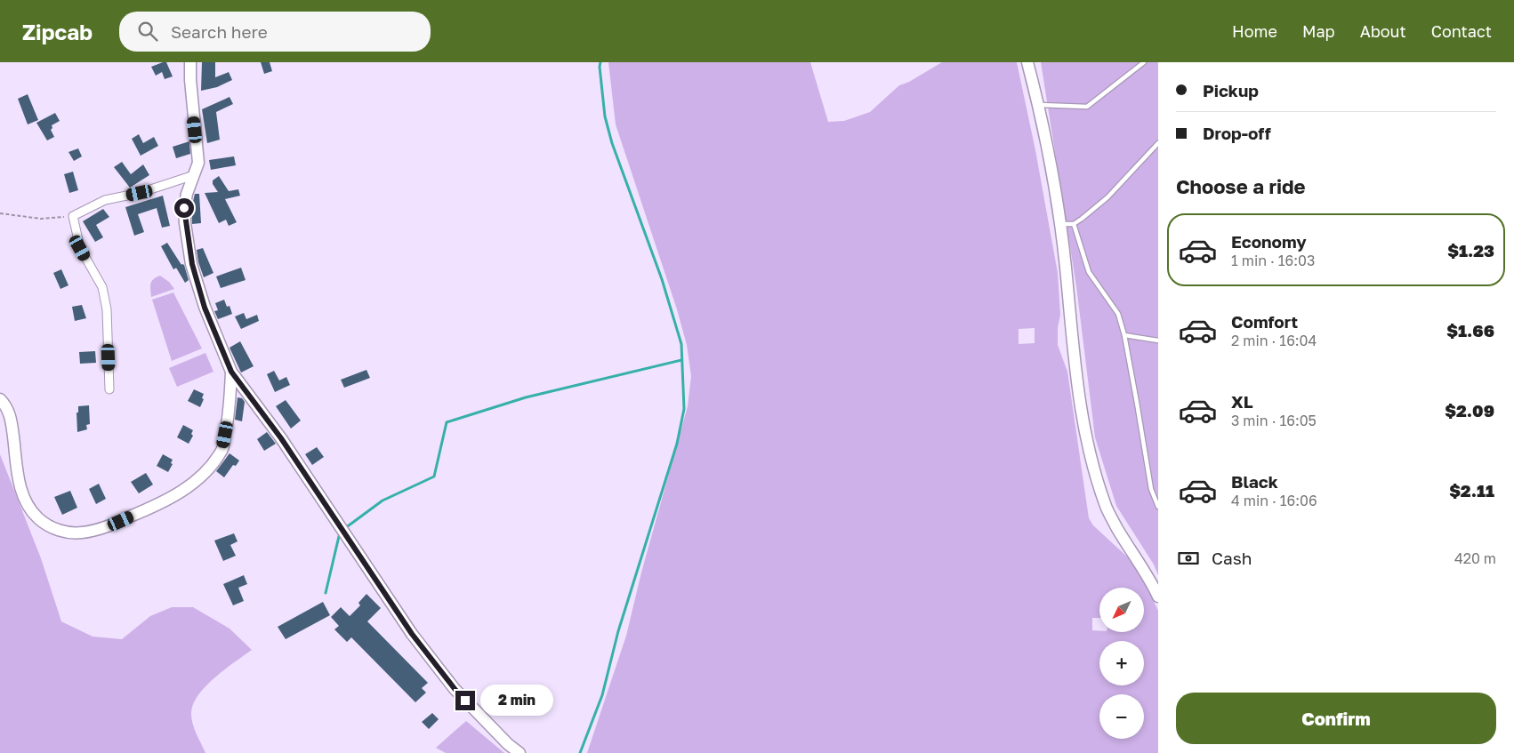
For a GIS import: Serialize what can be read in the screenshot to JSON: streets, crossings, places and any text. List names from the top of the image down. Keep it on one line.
{"north":"bottom left","page":{"header":"Zipcab","search":"Search here","nav":["Home","Map","About","Contact"],"banner":["Pickup","Drop-off"],"heading":"Choose a ride","list":[{"name":"Economy","note":"1 min · 16:03","value":"$1.23"},{"name":"Comfort","note":"2 min · 16:04","value":"$1.66"},{"name":"XL","note":"3 min · 16:05","value":"$2.09"},{"name":"Black","note":"4 min · 16:06","value":"$2.11"}],"pay":["Cash","420 m"],"map_buttons":["+","−"],"buttons":"Confirm","bubble":"2 min"}}
